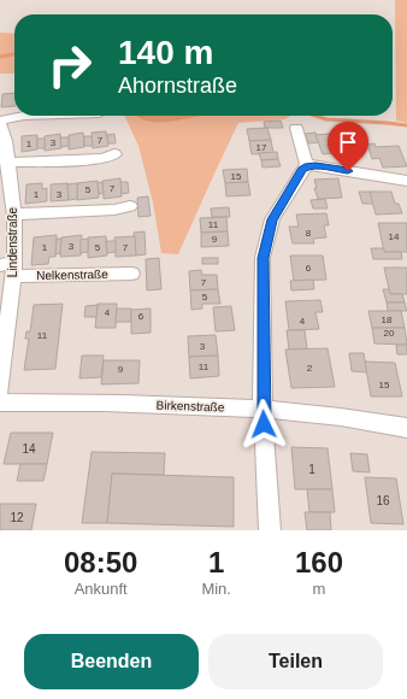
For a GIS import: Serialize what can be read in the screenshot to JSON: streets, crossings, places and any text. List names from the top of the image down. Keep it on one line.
{"streets":{"street":["Lindenstraße","Nelkenstraße","Birkenstraße"]},"crossings":[["Lindenstraße","Nelkenstraße"]],"house_numbers":["7","3","1","17","15","7","5","1","3","11","8","14","9","3","1","5","7","6","7","5","4","6","18","4","20","11","3","11","2","9","15","14","1","16","12"],"page":{"turn":["140 m","Ahornstraße"],"eta":["08:50","Ankunft","1","Min.","160","m"],"buttons":["Beenden","Teilen"]}}
